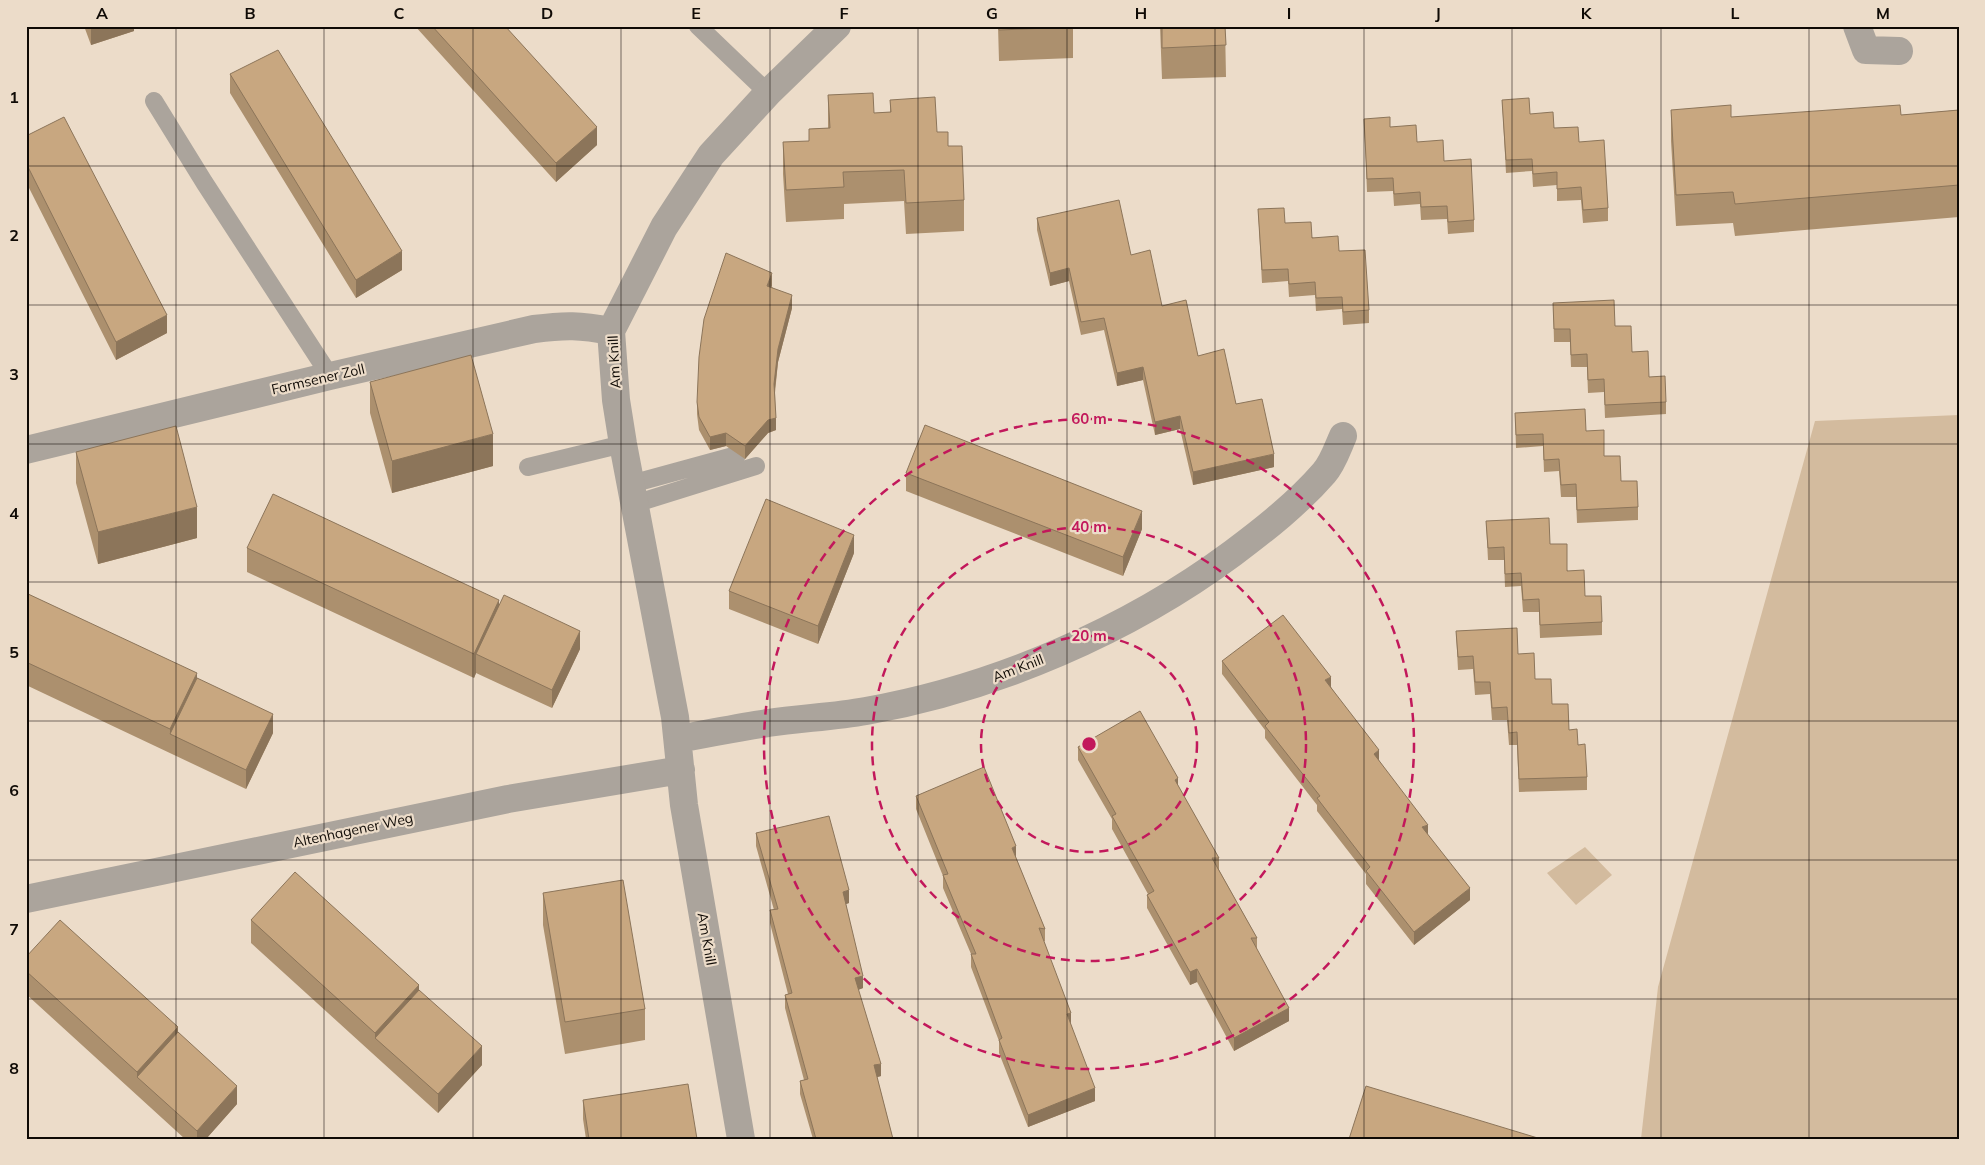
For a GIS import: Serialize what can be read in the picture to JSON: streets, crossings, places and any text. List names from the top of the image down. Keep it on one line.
{"streets":{"street":["Am Knill","Farmsener Zoll","Altenhagener Weg"]},"crossings":[["Am Knill","Farmsener Zoll"],["Am Knill","Altenhagener Weg"]],"grid":{"columns":["A","B","C","D","E","F","G","H","I","J","K","L","M"],"rows":["1","2","3","4","5","6","7","8"]},"rings":["60 m","40 m","20 m"]}
